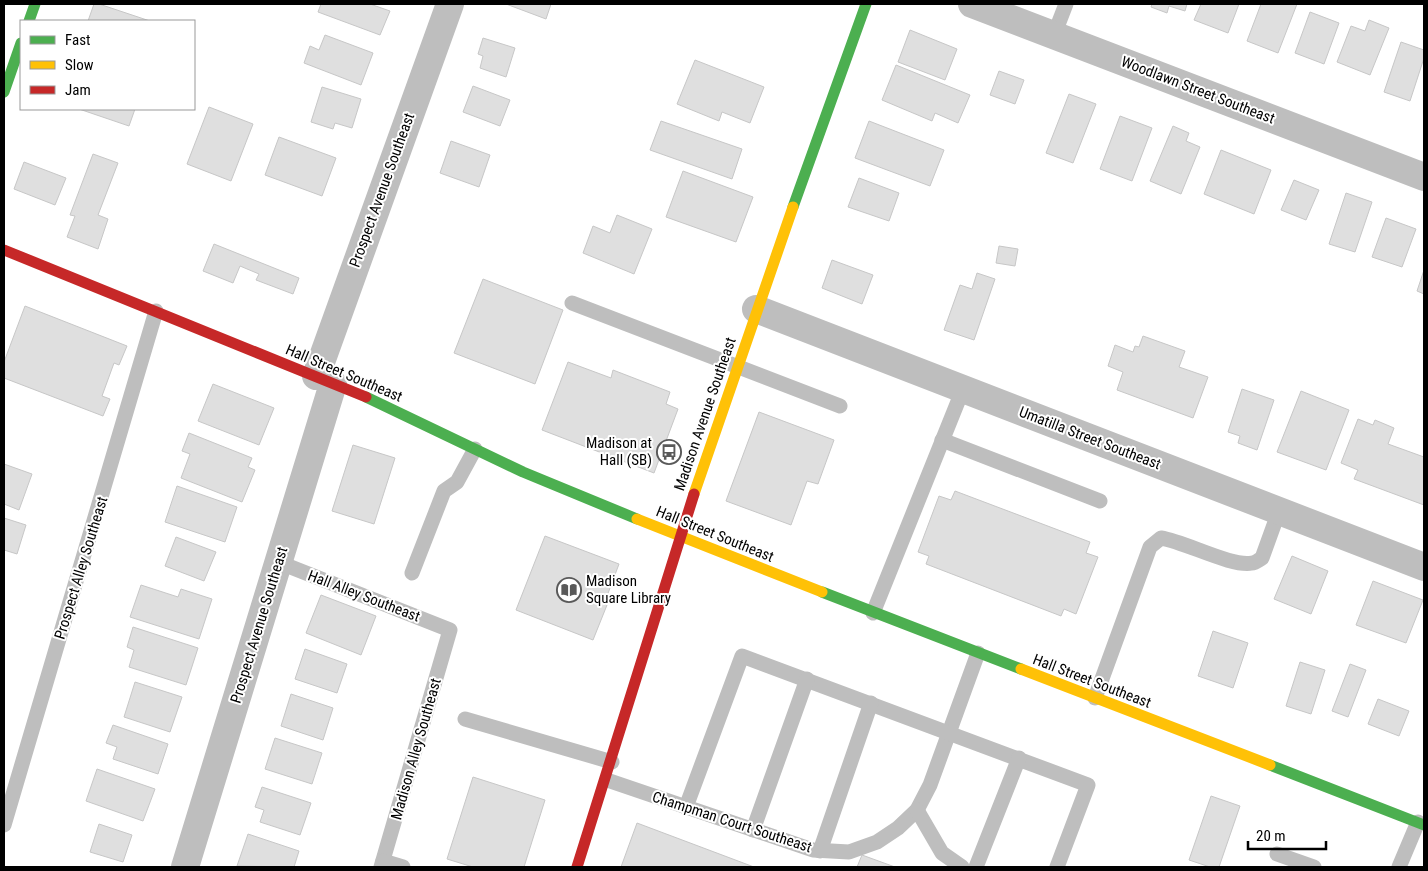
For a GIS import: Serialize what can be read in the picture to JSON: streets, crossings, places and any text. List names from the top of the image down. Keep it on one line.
{"streets":{"main road":["Hall Street Southeast","Madison Avenue Southeast"],"street":["Woodlawn Street Southeast","Prospect Avenue Southeast","Umatilla Street Southeast"],"lane":["Prospect Alley Southeast","Hall Alley Southeast","Madison Alley Southeast","Champman Court Southeast"]},"crossings":[["Prospect Avenue Southeast","Hall Street Southeast"],["Prospect Avenue Southeast","Hall Alley Southeast"],["Hall Street Southeast","Madison Avenue Southeast"],["Hall Street Southeast","Prospect Alley Southeast"],["Hall Street Southeast","Champman Court Southeast"],["Madison Avenue Southeast","Umatilla Street Southeast"],["Madison Avenue Southeast","Champman Court Southeast"],["Hall Alley Southeast","Madison Alley Southeast"]],"places":{"bus stop":["Madison at Hall (SB)"],"library":["Madison Square Library"]},"legend":["Fast","Slow","Jam"],"scale_bar":"20 m"}
